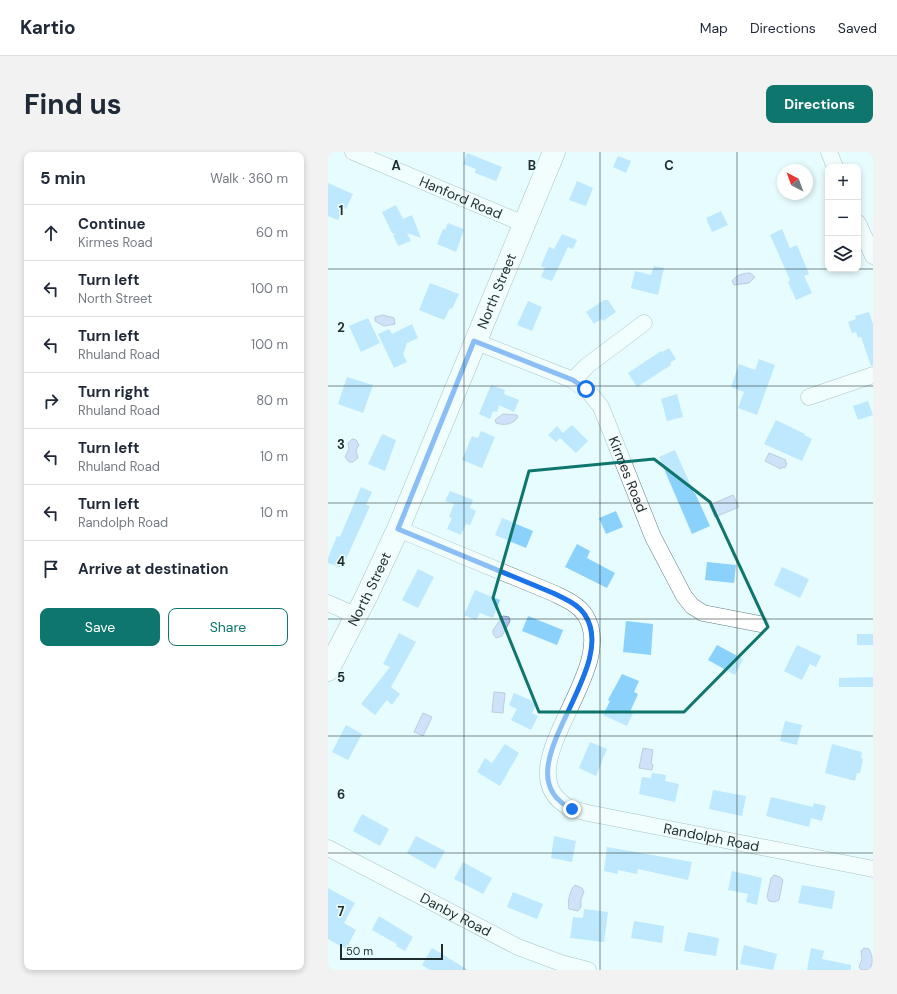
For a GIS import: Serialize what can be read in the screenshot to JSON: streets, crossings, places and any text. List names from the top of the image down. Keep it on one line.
{"streets":{"street":["Hanford Road","North Street","Kirmes Road","Randolph Road","Danby Road"]},"crossings":[["Hanford Road","North Street"],["North Street","Kirmes Road"],["North Street","Randolph Road"]],"scale_bar":"50 m","north":"top left","page":{"header":"Kartio","nav":["Map","Directions","Saved"],"buttons":["Directions",["Save","Share"]],"title":"Find us","heading":["5 min","Walk · 360 m"],"map_buttons":["+","−"],"list":[["Continue","Kirmes Road","60 m"],["Turn left","North Street","100 m"],["Turn left","Rhuland Road","100 m"],["Turn right","Rhuland Road","80 m"],["Turn left","Rhuland Road","10 m"],["Turn left","Randolph Road","10 m"],"Arrive at destination"],"scale":"50 m"},"grid":{"columns":["A","B","C"],"rows":["1","2","3","4","5","6","7"]}}
